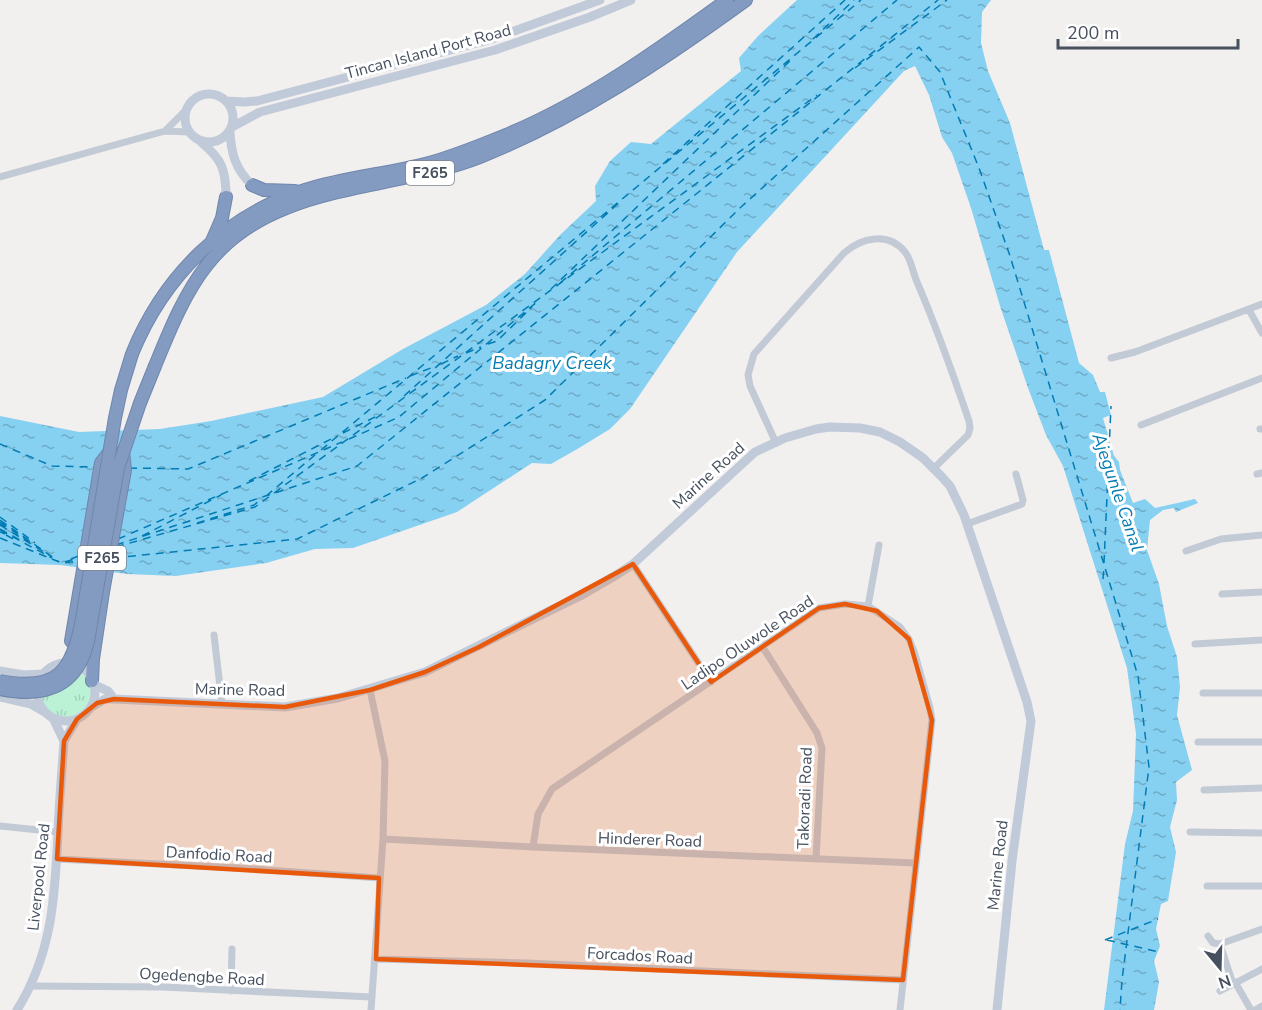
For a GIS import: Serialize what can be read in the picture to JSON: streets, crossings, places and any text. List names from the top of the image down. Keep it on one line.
{"streets":{"highway":["F265"],"street":["Tincan Island Port Road","Marine Road","Ladipo Oluwole Road","Takoradi Road","Hinderer Road","Danfodio Road","Liverpool Road","Forcados Road","Ogedengbe Road"]},"crossings":[["Ladipo Oluwole Road","Takoradi Road"],["Ladipo Oluwole Road","Hinderer Road"],["Takoradi Road","Hinderer Road"],["Danfodio Road","Liverpool Road"],["Liverpool Road","Ogedengbe Road"]],"water":["Badagry Creek","Ajegunle Canal"],"scale_bar":"200 m","north":"bottom"}
